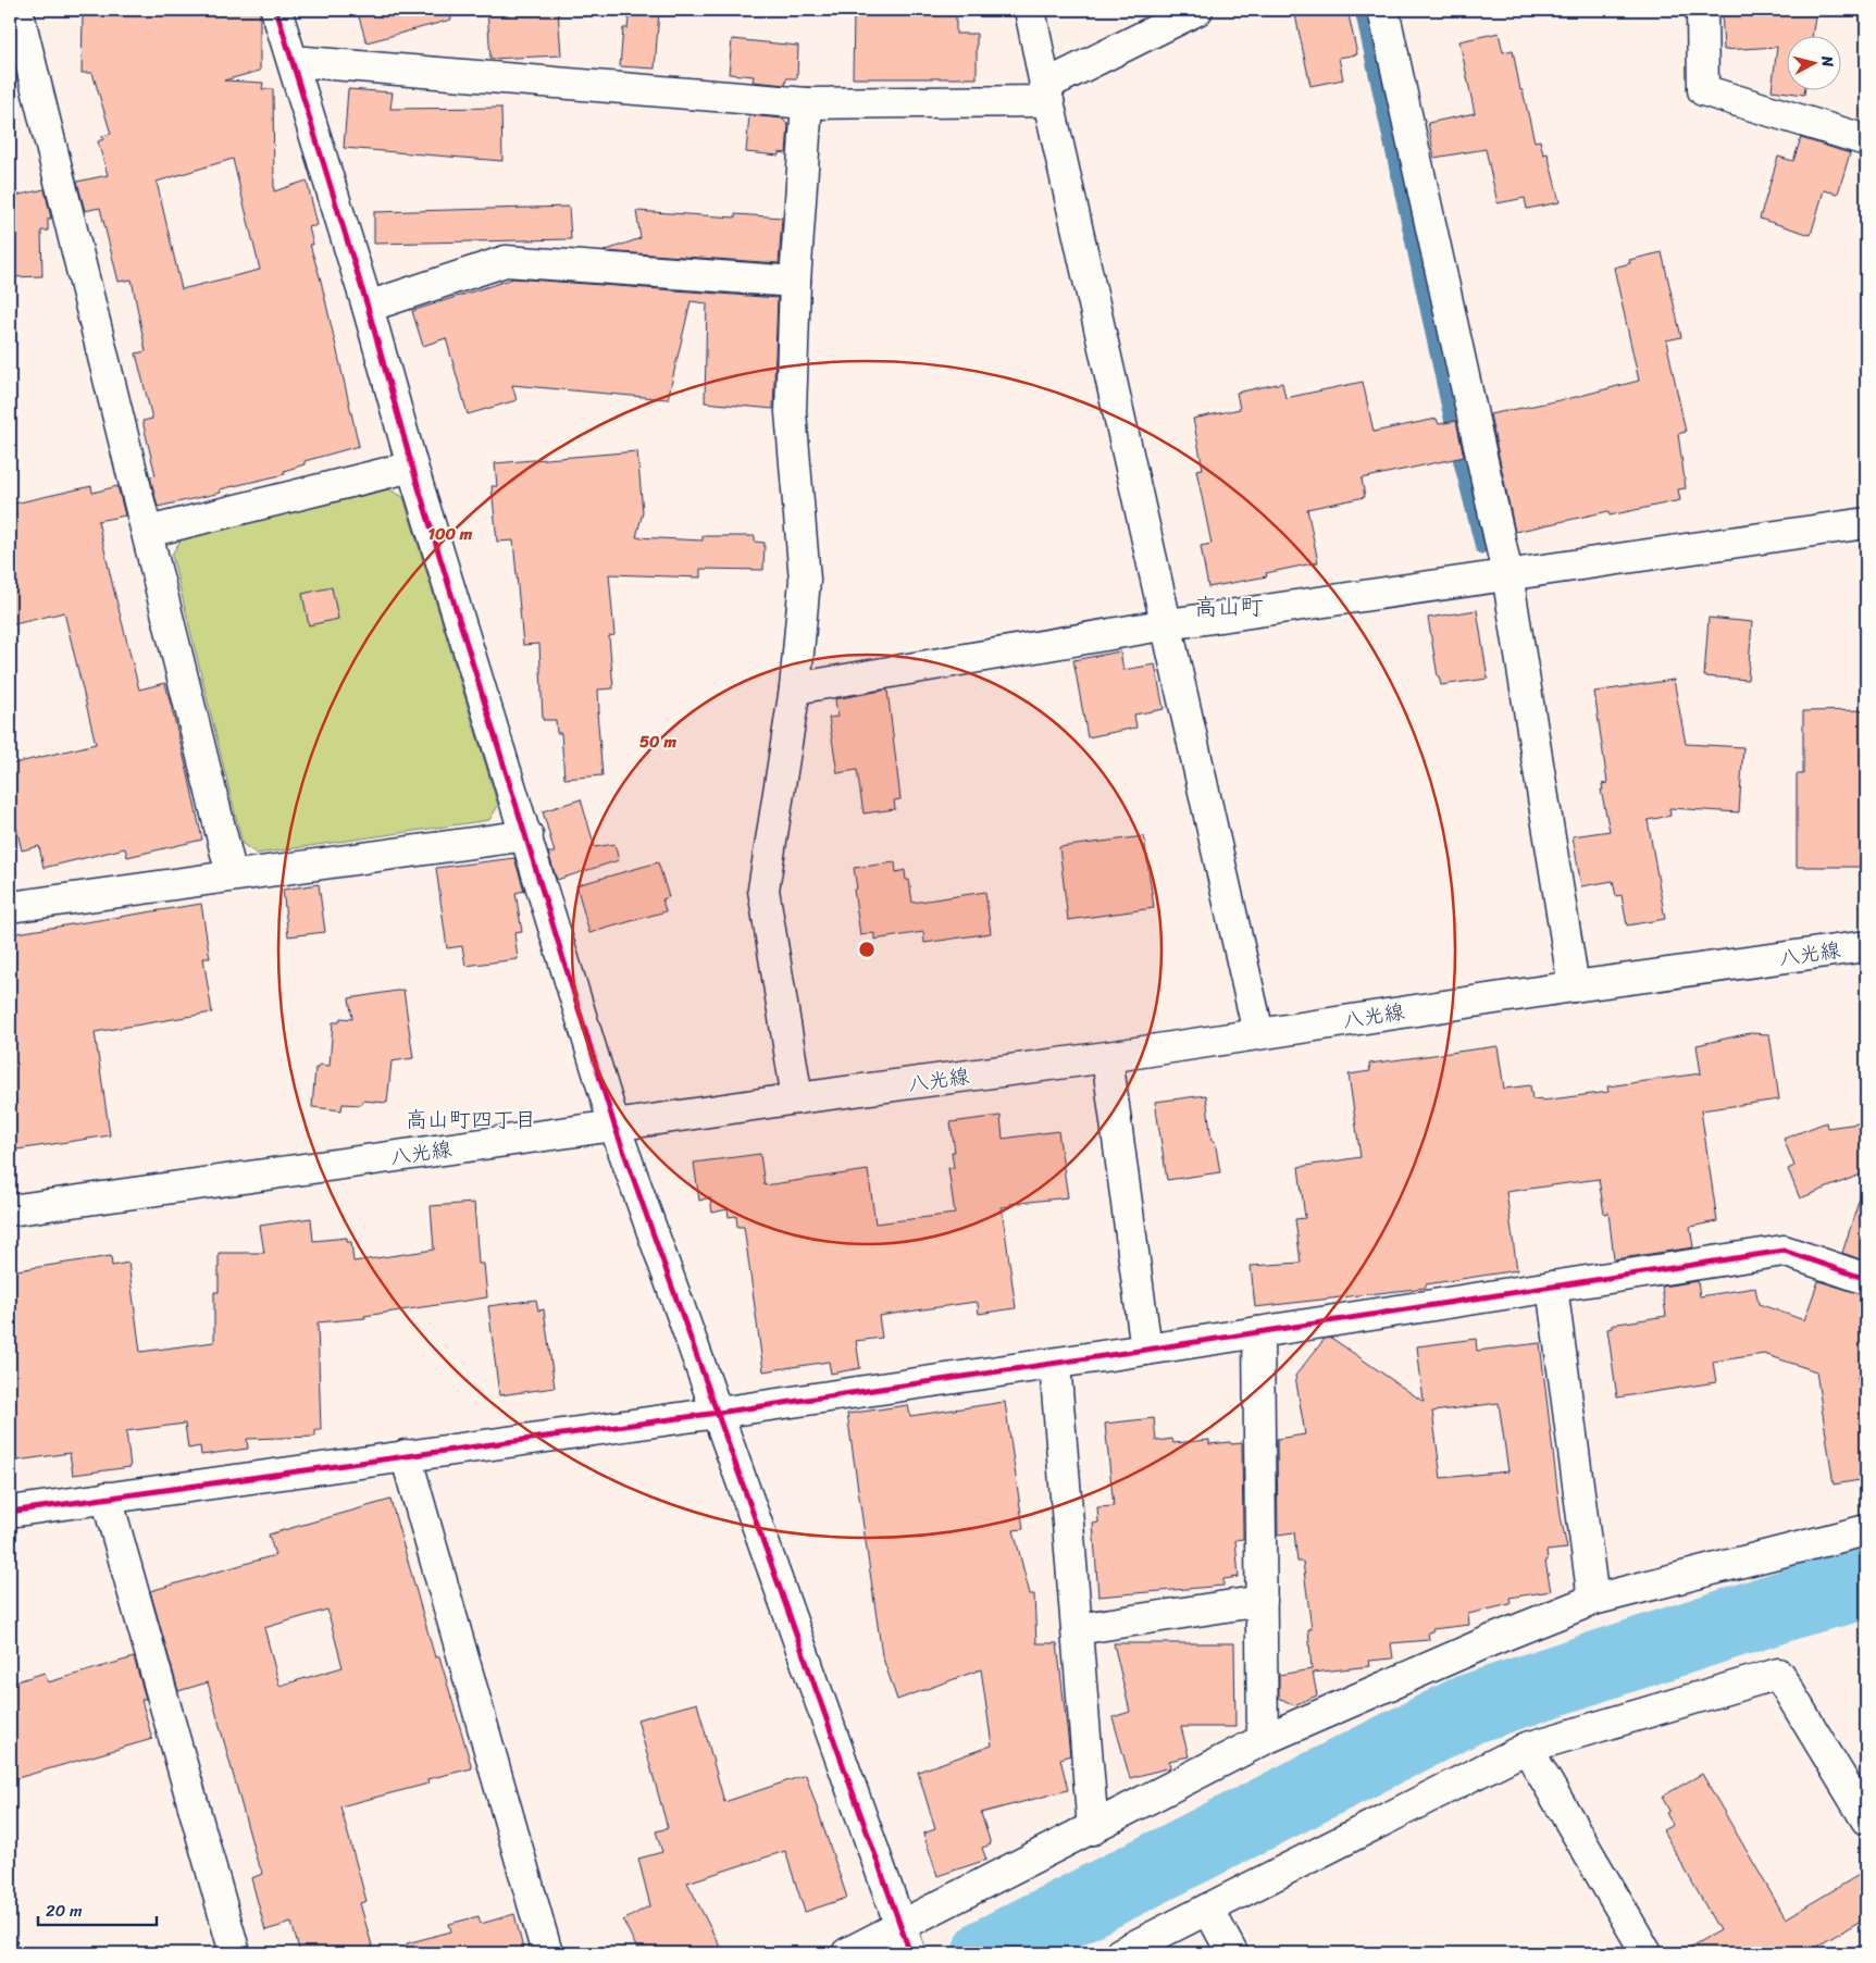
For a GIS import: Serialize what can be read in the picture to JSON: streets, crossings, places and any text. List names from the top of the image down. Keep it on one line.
{"streets":{"street":["八光線"]},"districts":["高山町","高山町四丁目"],"scale_bar":"20 m","north":"right","rings":["100 m","50 m"]}
